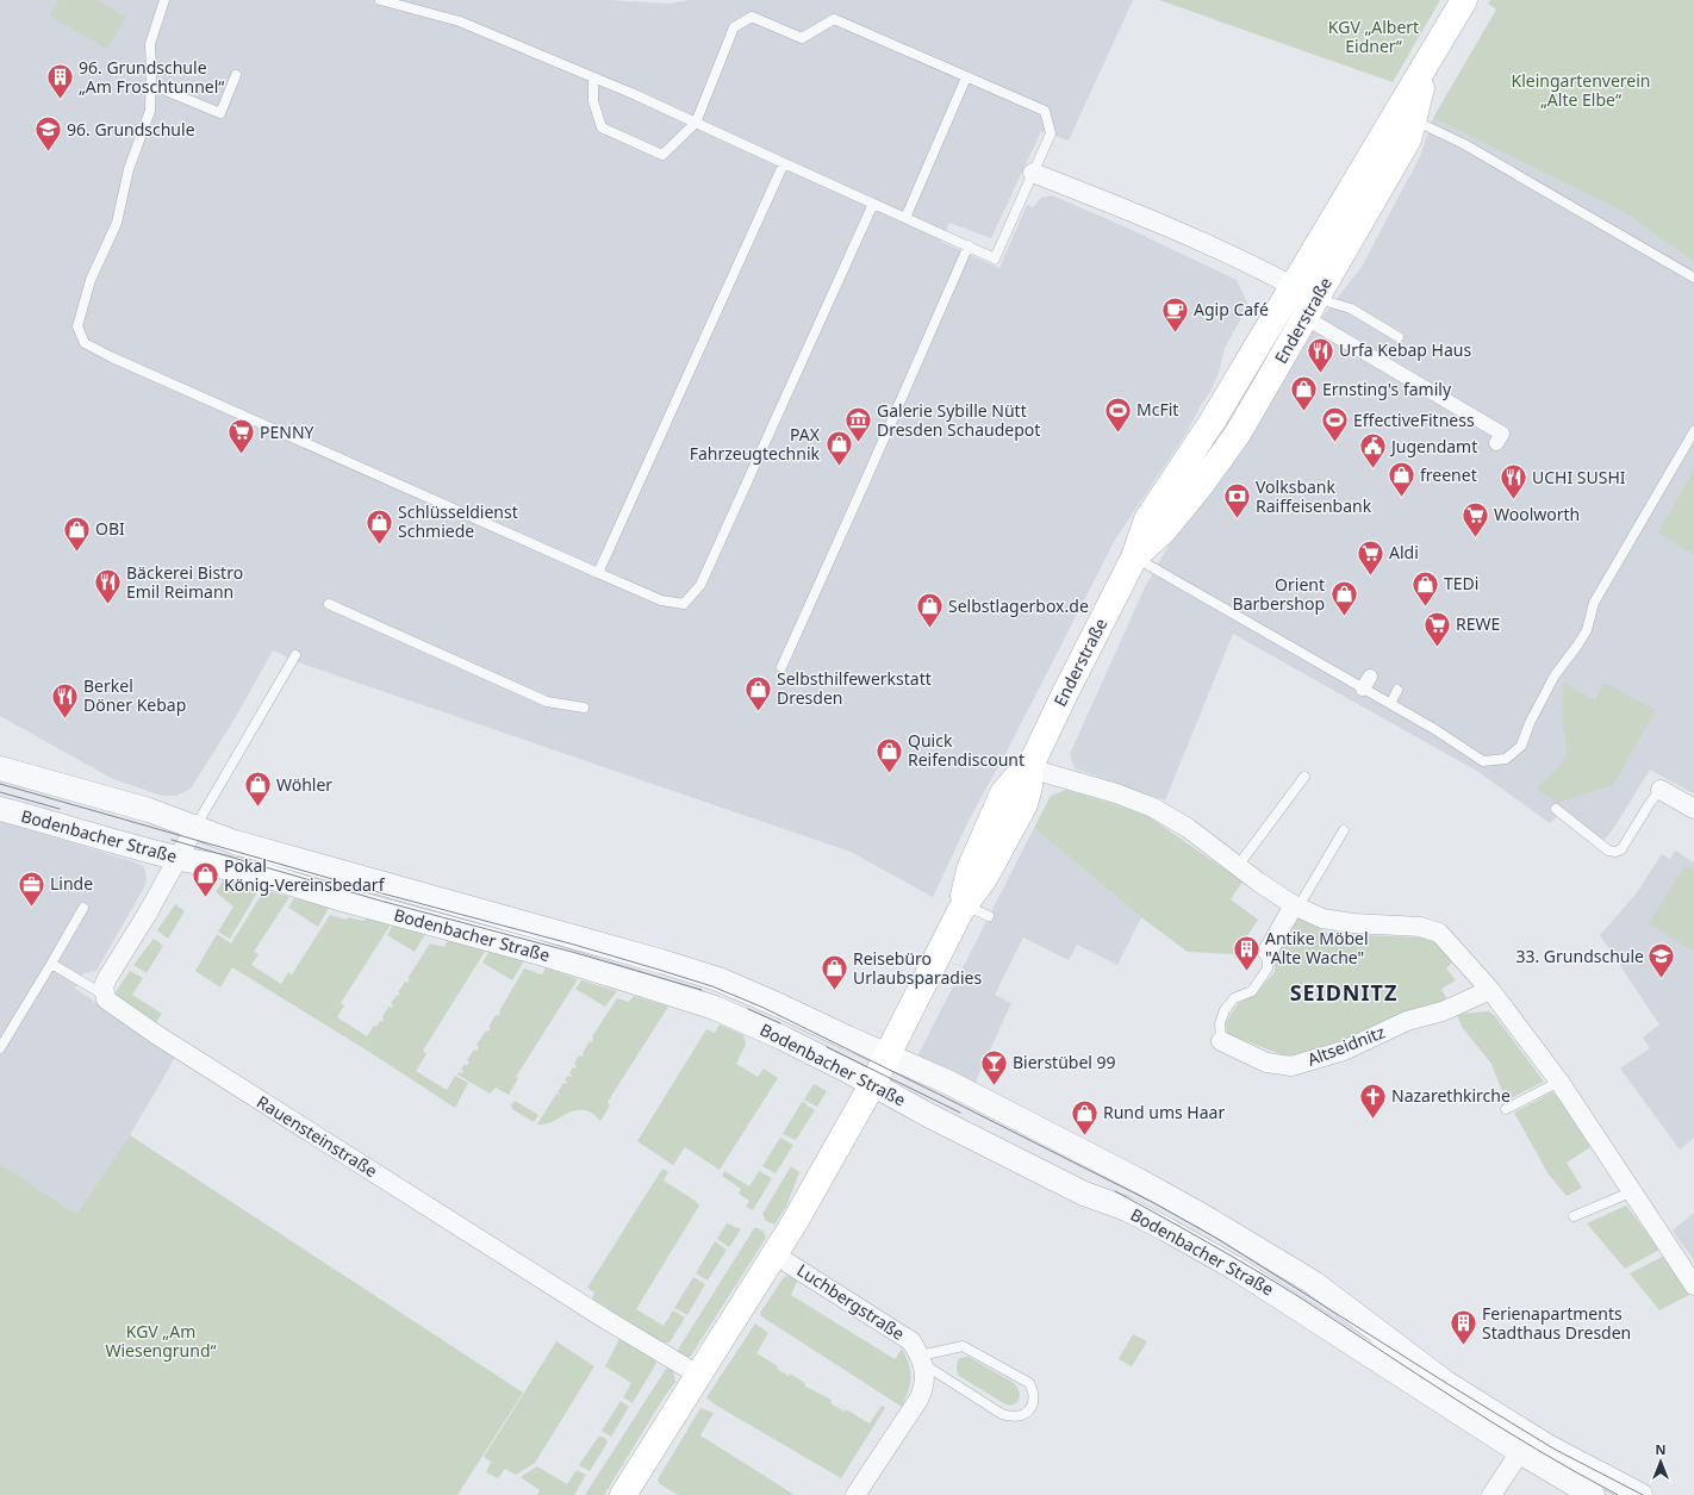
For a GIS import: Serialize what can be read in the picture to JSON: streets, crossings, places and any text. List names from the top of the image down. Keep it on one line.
{"streets":{"main road":["Enderstraße"],"street":["Bodenbacher Straße","Altseidnitz","Rauensteinstraße","Luchbergstraße"]},"crossings":[["Enderstraße","Bodenbacher Straße"],["Enderstraße","Rauensteinstraße"],["Enderstraße","Luchbergstraße"]],"districts":["SEIDNITZ"],"parks":["KGV „Albert Eidner“","Kleingartenverein „Alte Elbe“","KGV „Am Wiesengrund“"],"places":{"building":["96. Grundschule „Am Froschtunnel“","Antike Möbel \"Alte Wache\"","Ferienapartments Stadthaus Dresden"],"school or university":["96. Grundschule","33. Grundschule"],"cafe":["Agip Café"],"restaurant":["Urfa Kebap Haus","UCHI SUSHI","Bäckerei Bistro Emil Reimann","Berkel Döner Kebap"],"shop":["Ernsting's family","PAX Fahrzeugtechnik","freenet","Schlüsseldienst Schmiede","OBI","TEDi","Orient Barbershop","Selbstlagerbox.de","Selbsthilfewerkstatt Dresden","Quick Reifendiscount","Wöhler","Pokal König-Vereinsbedarf","Reisebüro Urlaubsparadies","Rund ums Haar"],"sports":["McFit","EffectiveFitness"],"museum":["Galerie Sybille Nütt Dresden Schaudepot"],"supermarket":["PENNY","Woolworth","Aldi","REWE"],"public building":["Jugendamt"],"bank":["Volksbank Raiffeisenbank"],"office":["Linde"],"bar":["Bierstübel 99"],"church":["Nazarethkirche"]},"north":"top"}
